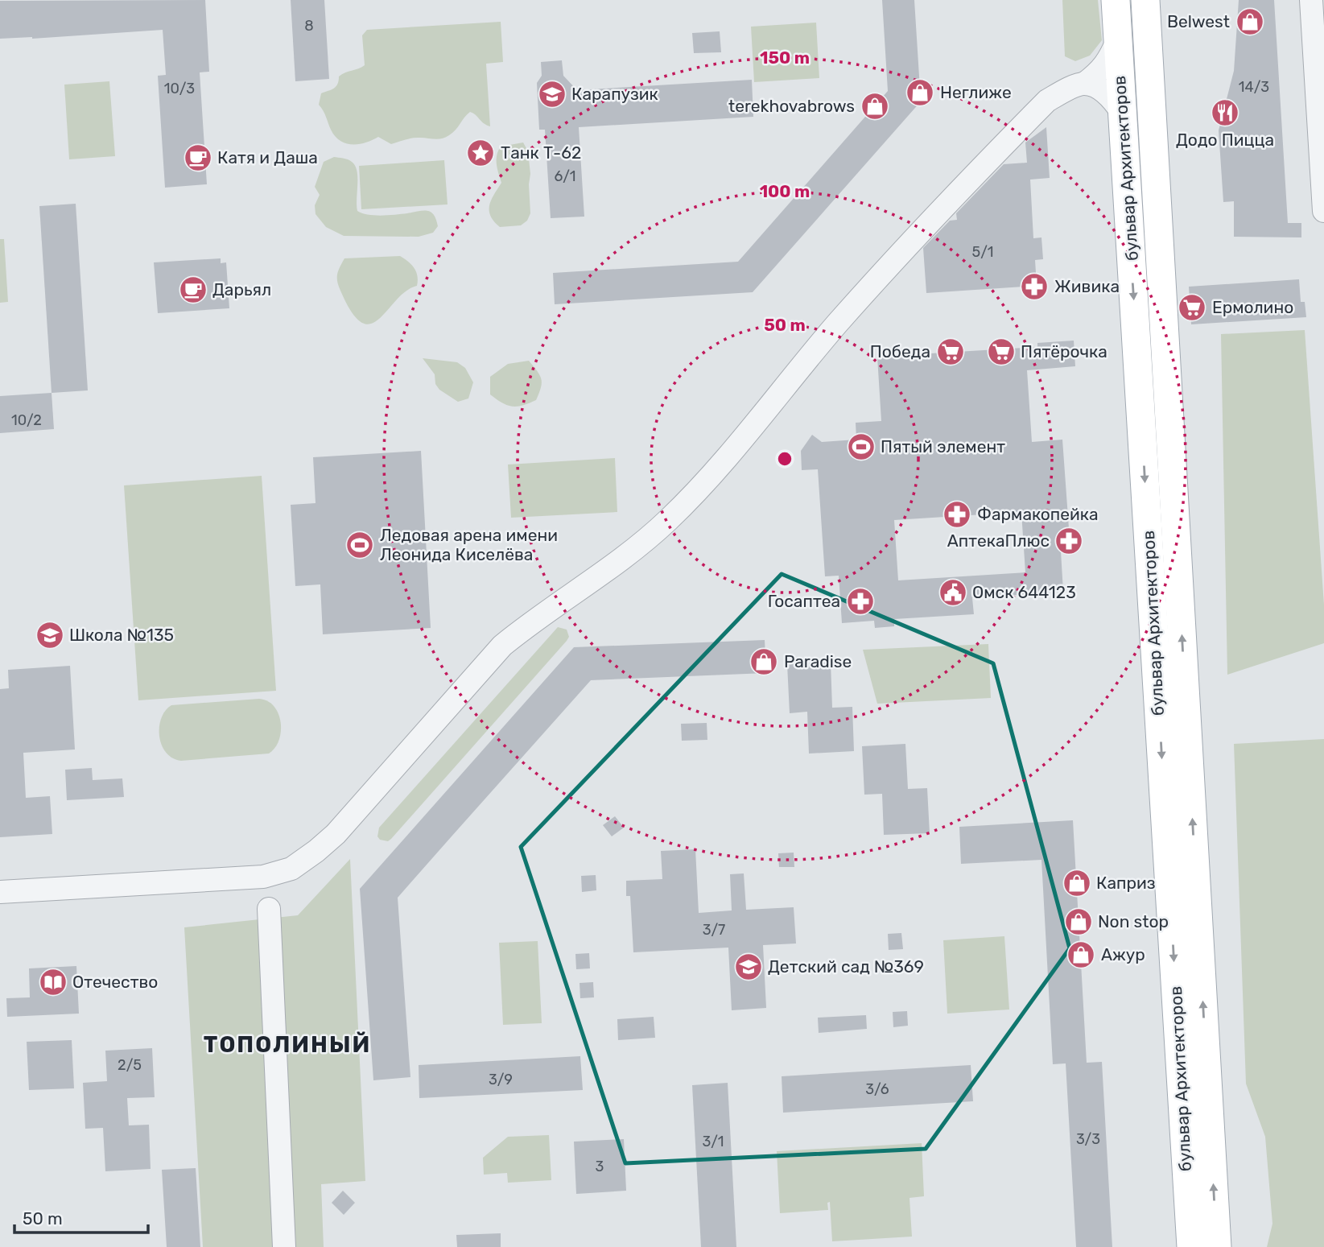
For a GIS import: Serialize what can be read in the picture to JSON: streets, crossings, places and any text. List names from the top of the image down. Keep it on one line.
{"streets":{"main road":["бульвар Архитекторов"]},"districts":["ТОПОЛИНЫЙ"],"places":{"shop":["Belwest","Неглиже","terekhovabrows","Paradise","Каприз","Non stop","Ажур"],"school or university":["Карапузик","Школа №135","Детский сад №369"],"restaurant":["Додо Пицца"],"place":["Танк Т-62"],"cafe":["Катя и Даша","Дарьял"],"pharmacy":["Живика","Фармакопейка","АптекаПлюс","Госаптеа"],"supermarket":["Ермолино","Победа","Пятёрочка"],"sports":["Пятый элемент","Ледовая арена имени Леонида Киселёва"],"public building":["Омск 644123"],"library":["Отечество"]},"house_numbers":["8","14/3","10/3","6/1","5/1","10/2","3/7","2/5","3/9","3/6","3/3","3/1","3"],"scale_bar":"50 m","rings":["150 m","100 m","50 m"]}
